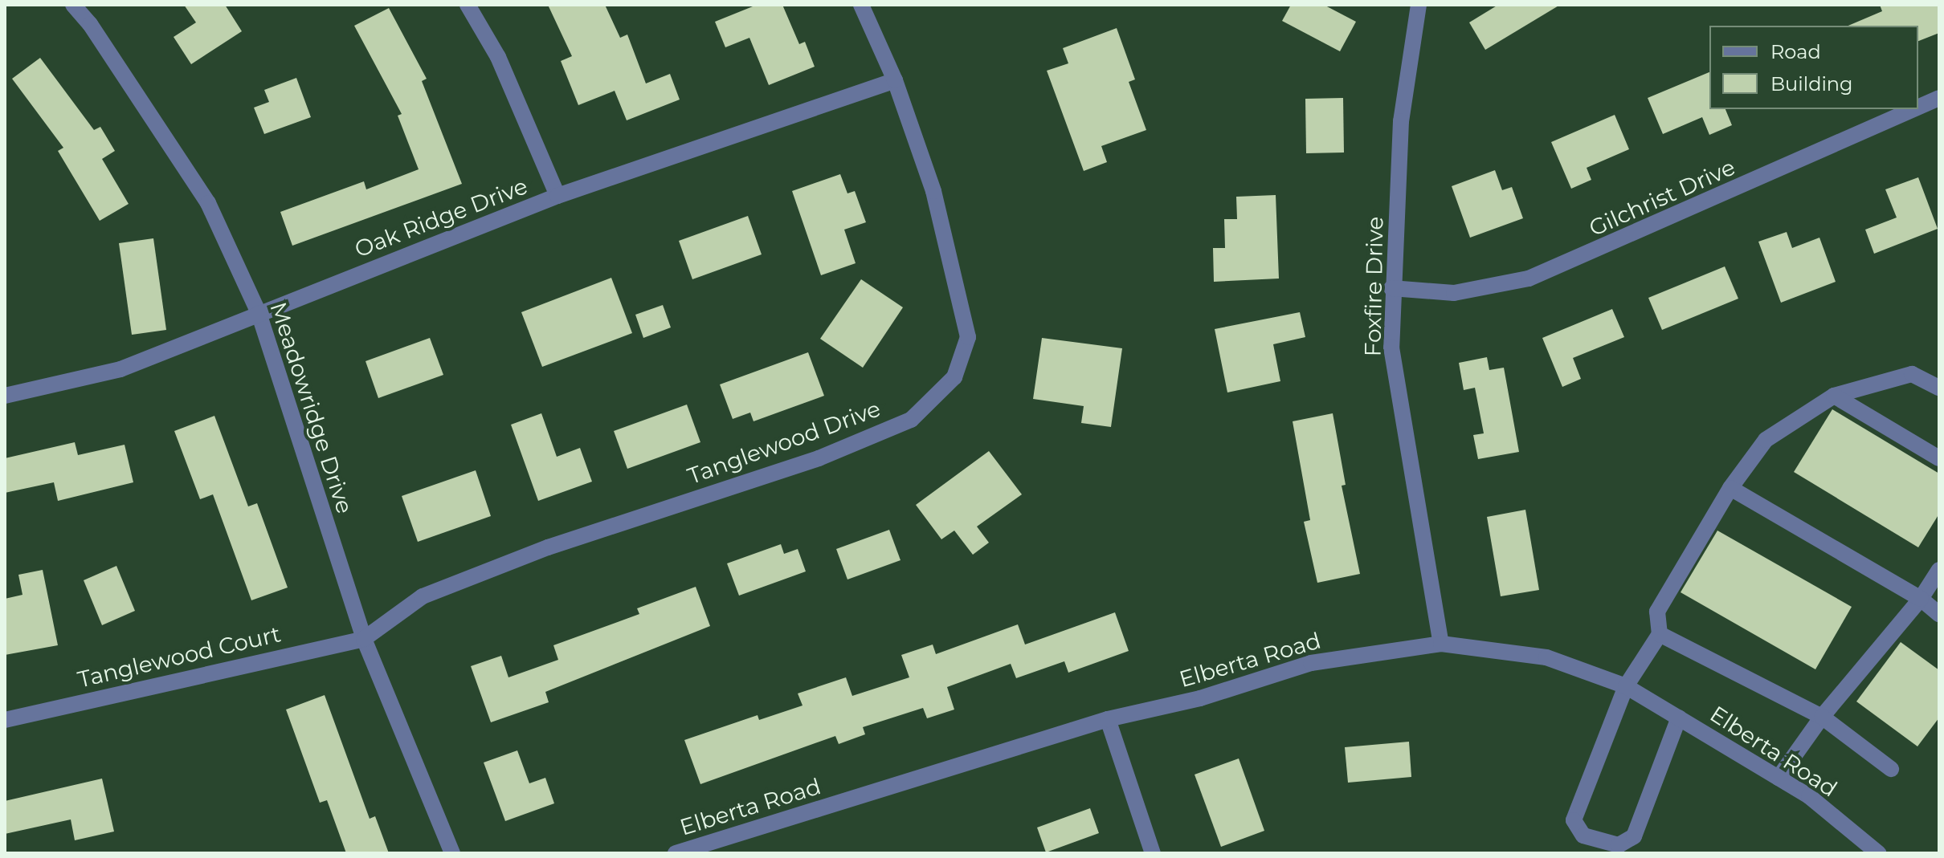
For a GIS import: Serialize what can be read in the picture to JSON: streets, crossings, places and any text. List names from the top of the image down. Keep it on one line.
{"streets":{"street":["Gilchrist Drive","Oak Ridge Drive","Foxfire Drive","Meadowridge Drive","Tanglewood Drive","Tanglewood Court","Elberta Road"]},"crossings":[["Gilchrist Drive","Foxfire Drive"],["Oak Ridge Drive","Meadowridge Drive"],["Oak Ridge Drive","Tanglewood Drive"],["Foxfire Drive","Elberta Road"],["Meadowridge Drive","Tanglewood Drive"],["Meadowridge Drive","Tanglewood Court"],["Tanglewood Drive","Tanglewood Court"]],"legend":["Road","Building"]}
